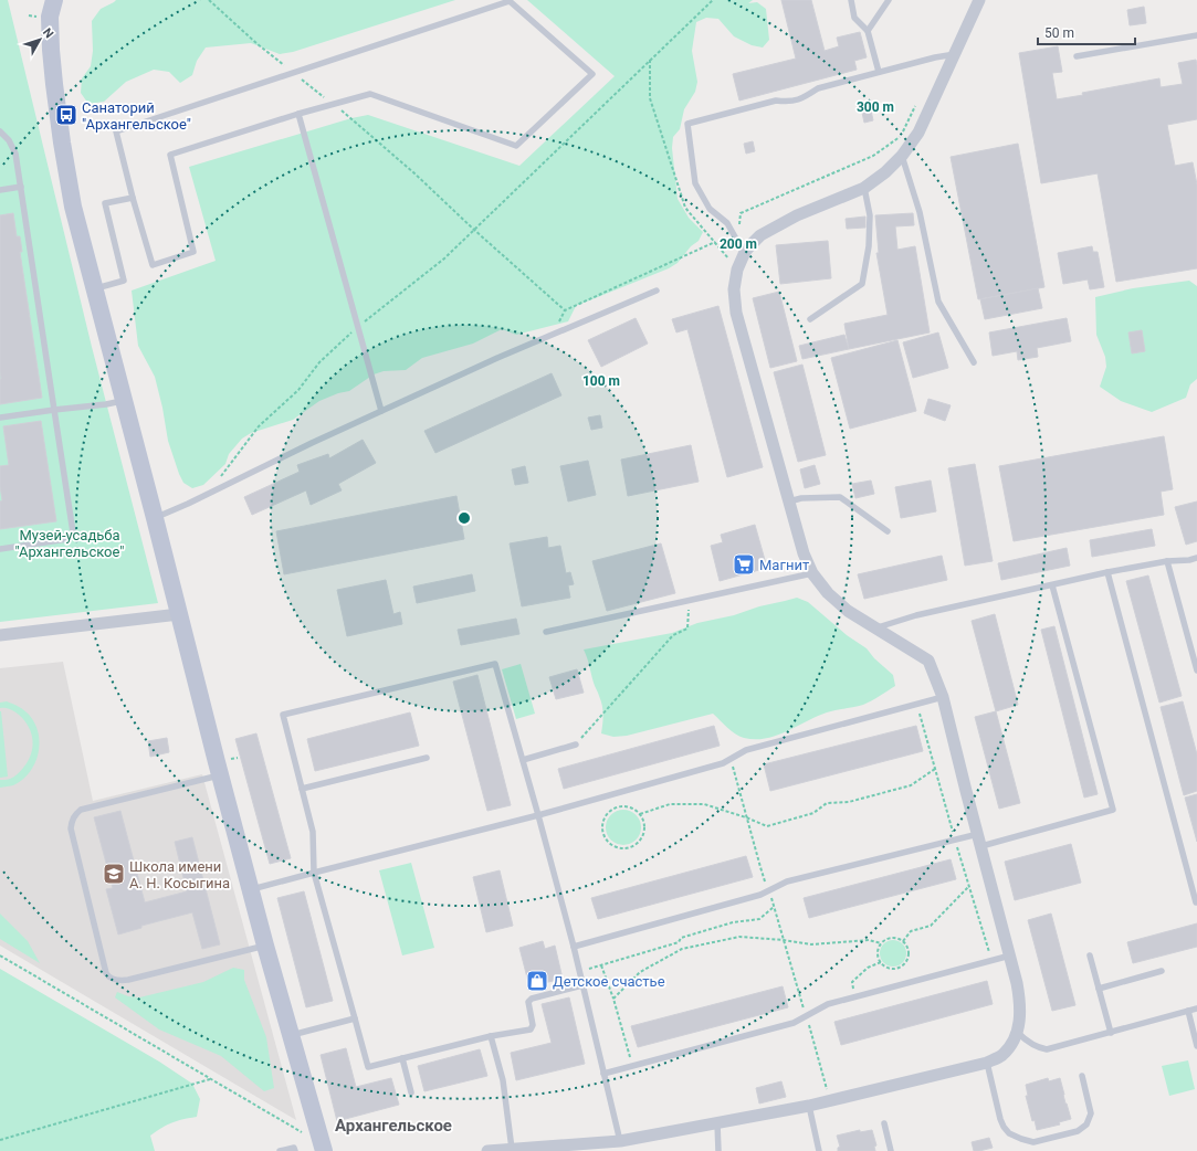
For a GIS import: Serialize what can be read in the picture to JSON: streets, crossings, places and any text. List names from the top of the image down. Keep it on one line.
{"districts":["Архангельское"],"parks":["Музей-усадьба \"Архангельское\""],"places":{"bus stop":["Санаторий \"Архангельское\""],"supermarket":["Магнит"],"school or university":["Школа имени А. Н. Косыгина"],"shop":["Детское счастье"]},"scale_bar":"50 m","north":"top right","rings":["300 m","200 m","100 m"]}
